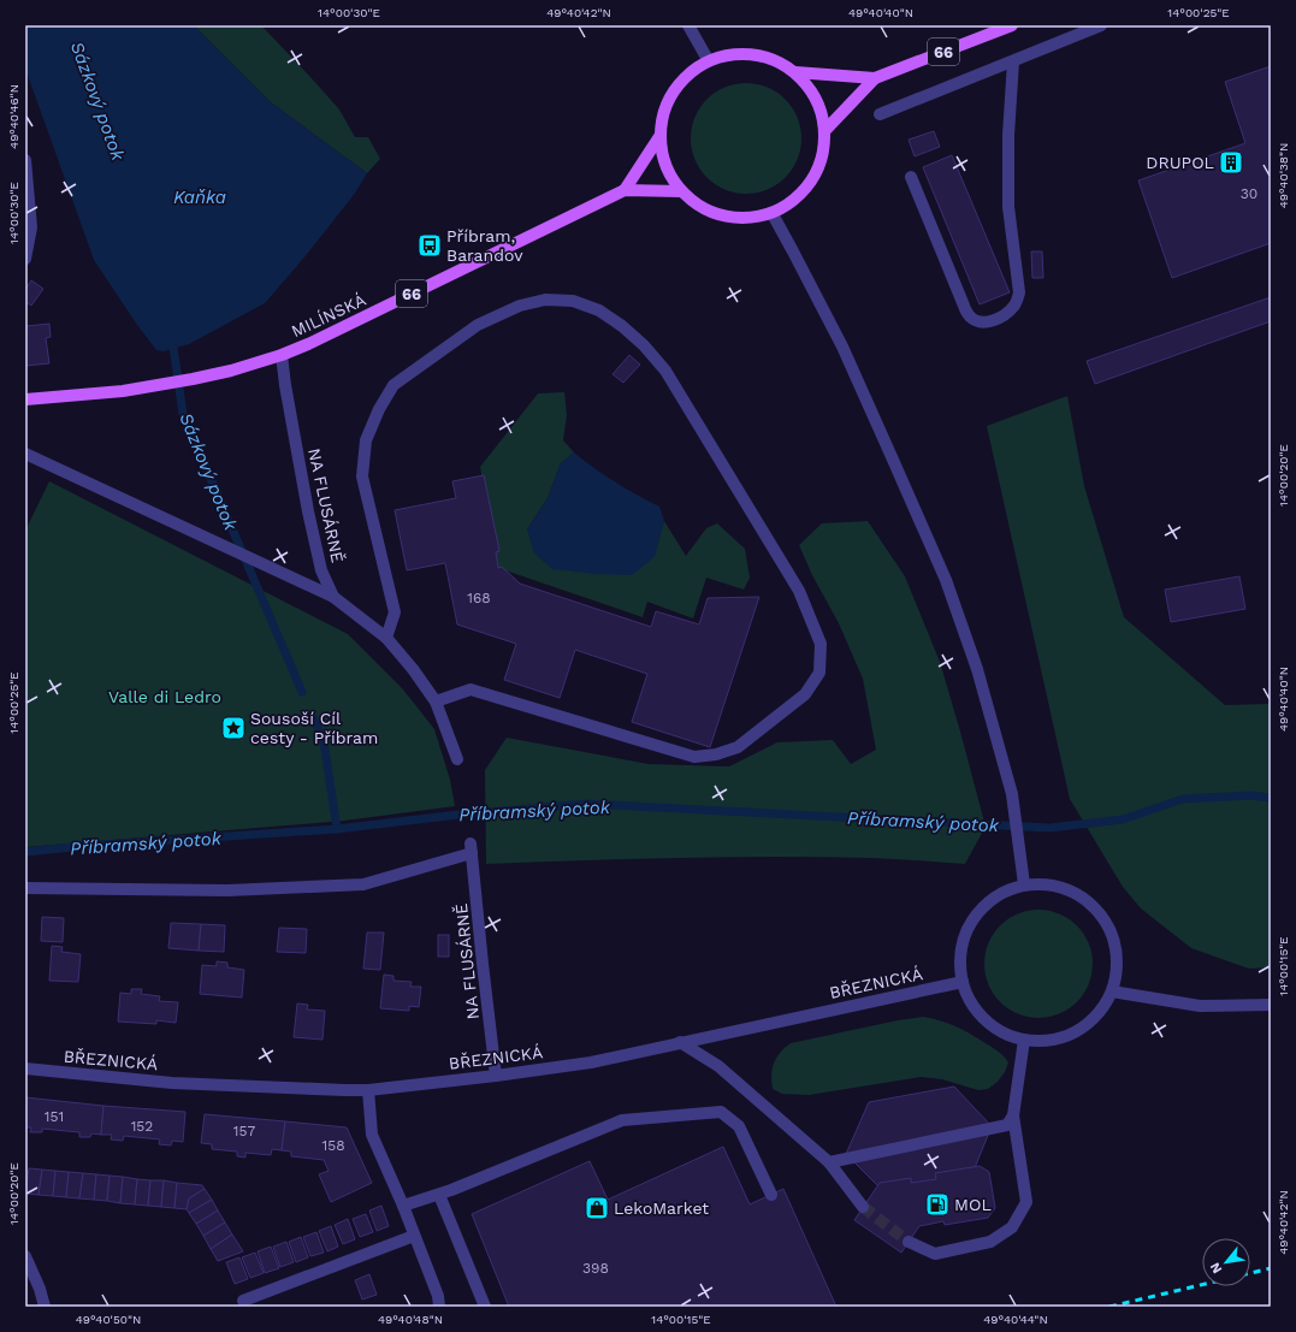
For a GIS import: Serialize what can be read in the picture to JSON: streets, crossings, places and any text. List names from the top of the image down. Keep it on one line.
{"streets":{"main road":["66","MILÍNSKÁ"],"street":["NA FLUSÁRNĚ","BŘEZNICKÁ"]},"crossings":[["66","MILÍNSKÁ"],["MILÍNSKÁ","NA FLUSÁRNĚ"],["NA FLUSÁRNĚ","BŘEZNICKÁ"]],"water":["Sázkový potok","Kaňka","Příbramský potok"],"parks":["Valle di Ledro"],"places":{"building":["DRUPOL"],"bus stop":["Příbram, Barandov"],"place":["Sousoší Cíl cesty - Příbram"],"fuel station":["MOL"],"shop":["LekoMarket"]},"house_numbers":["30","168","151","152","157","158","398"],"north":"bottom left","coordinates":["14°00'30\"E","49°40'42\"N","49°40'40\"N","14°00'25\"E","49°40'46\"N","49°40'38\"N","14°00'20\"E","14°00'15\"E","49°40'50\"N","49°40'48\"N","49°40'44\"N"]}
